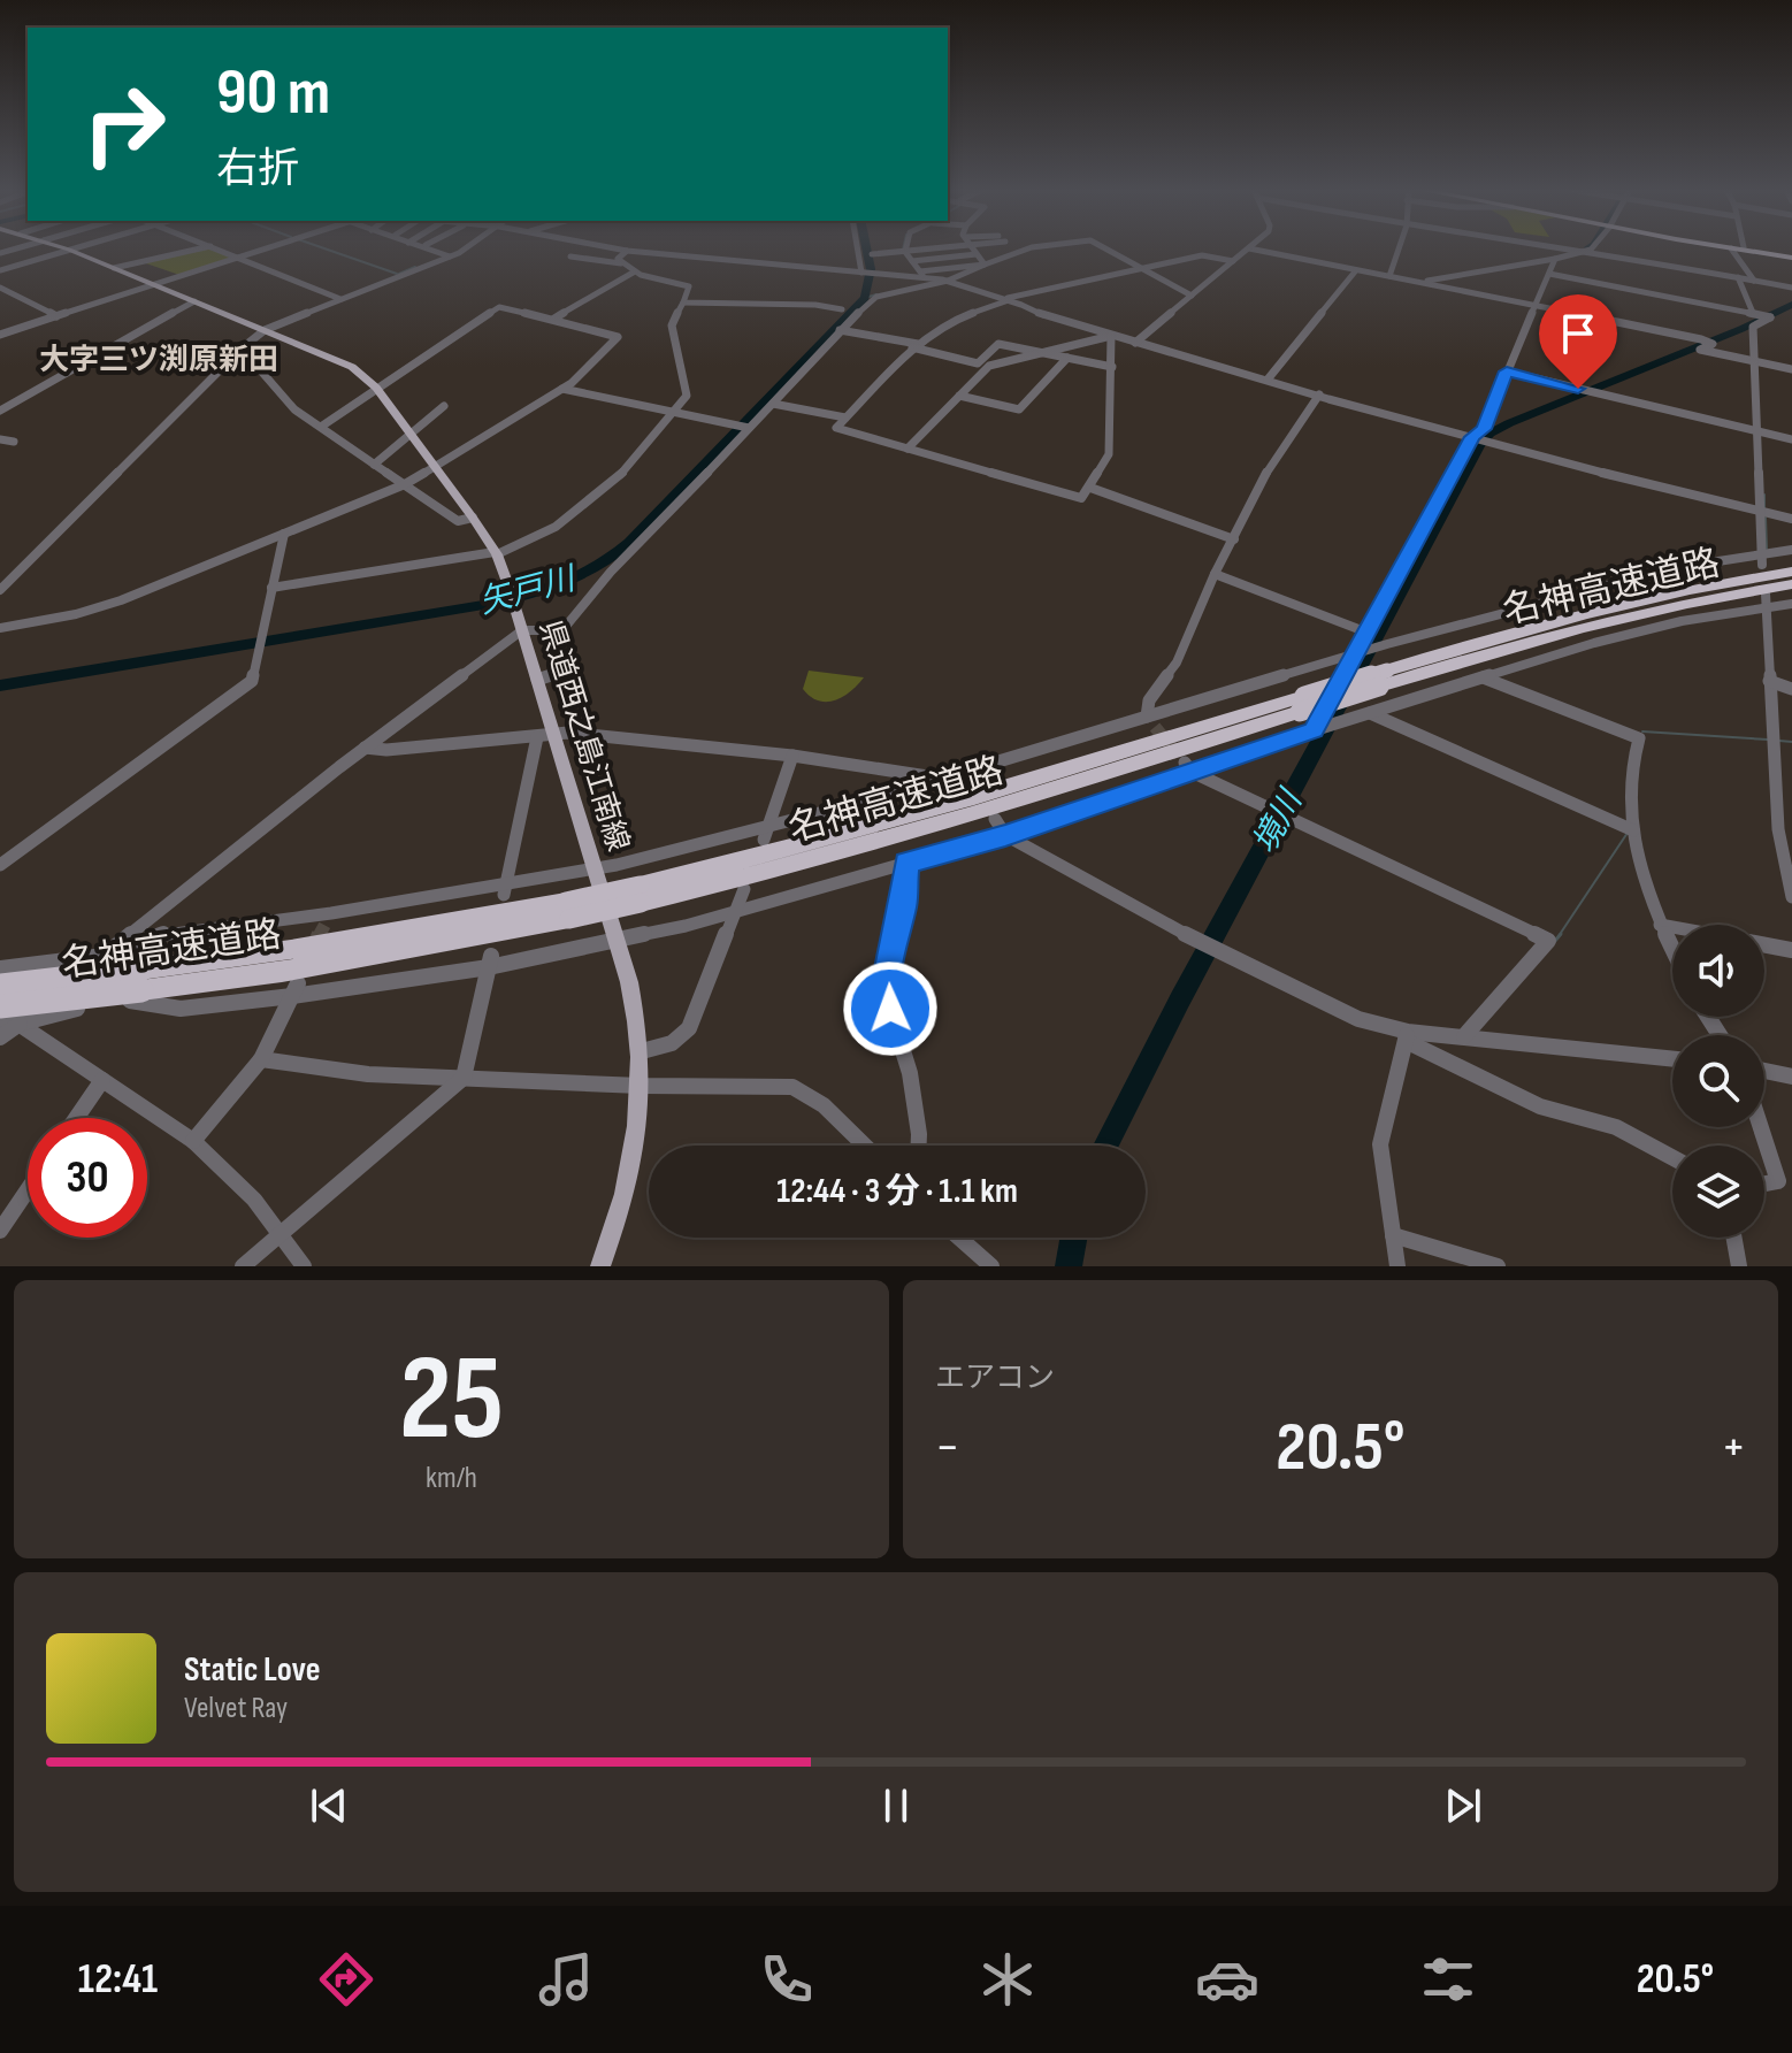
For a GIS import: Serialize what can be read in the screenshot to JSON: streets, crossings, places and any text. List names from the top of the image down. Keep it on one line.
{"streets":{"highway":["名神高速道路"],"main road":["県道西之島江南線"]},"districts":["大字三ツ渕原新田"],"water":["矢戸川","境川"],"page":{"turn":["90 m","右折"],"limit":"30","trip":"12:44 · 3 分 · 1.1 km","tile":[["25","km/h"],"エアコン"],"heat":["−","20.5°","+"],"song":["Static Love","Velvet Ray"],"tabs":["12:41","20.5°"]}}
